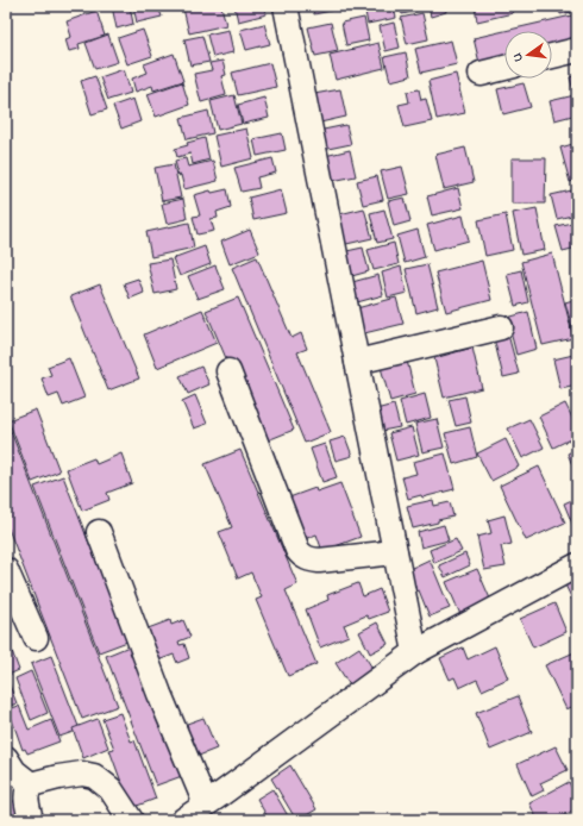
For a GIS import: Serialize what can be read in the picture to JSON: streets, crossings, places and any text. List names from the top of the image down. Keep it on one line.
{"north":"left"}
